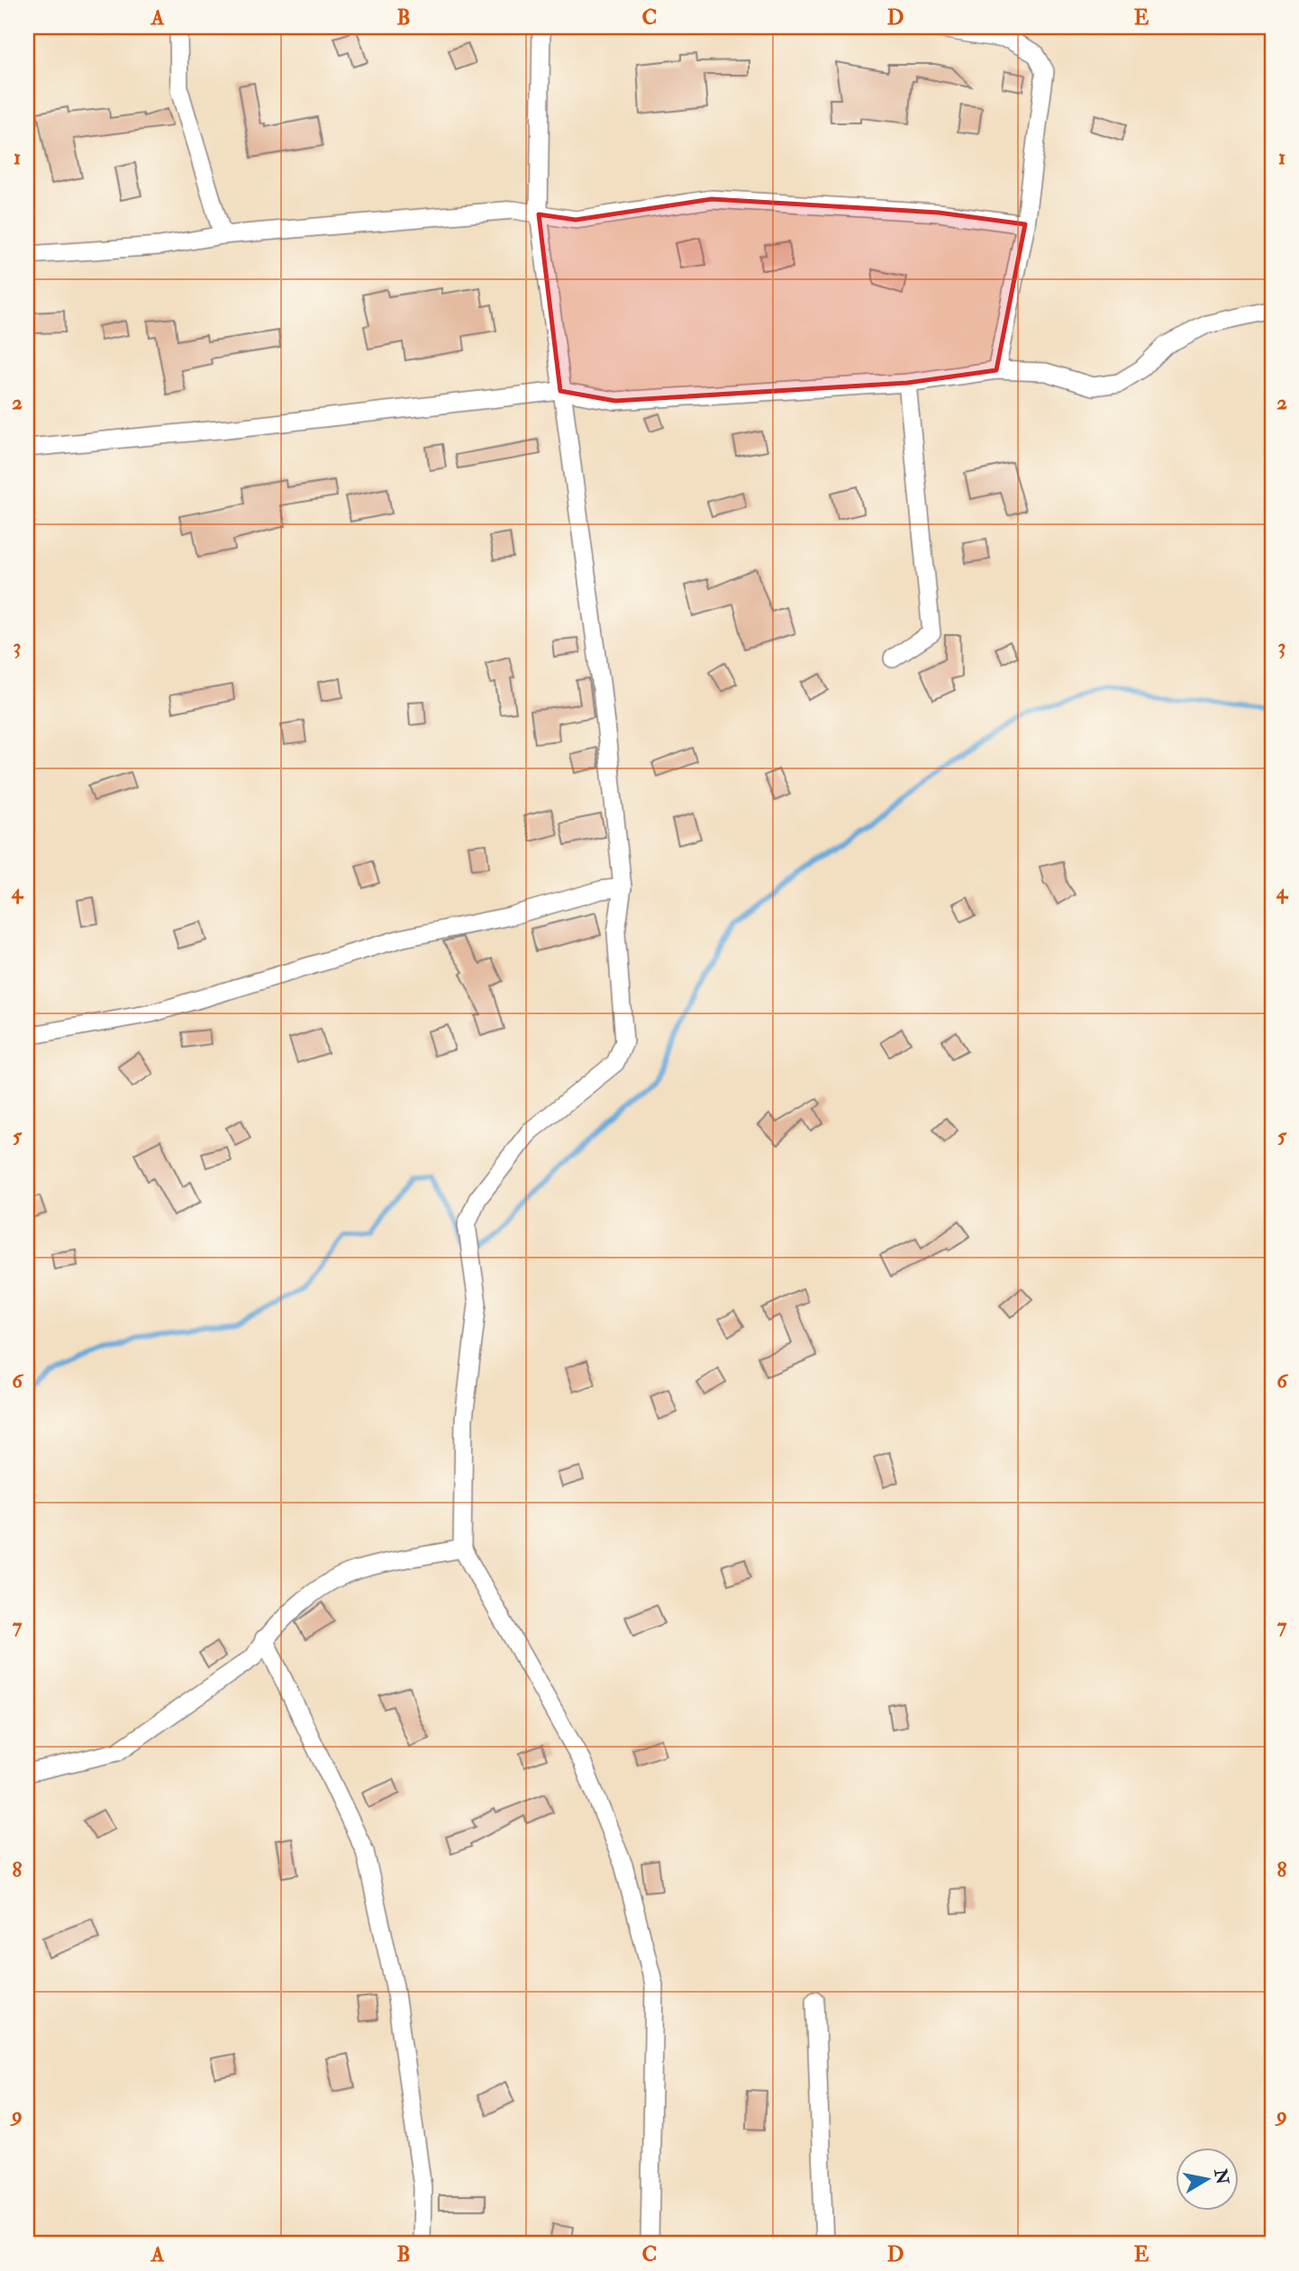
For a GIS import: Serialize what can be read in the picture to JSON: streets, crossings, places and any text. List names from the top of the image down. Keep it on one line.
{"north":"right","grid":{"columns":["A","B","C","D","E"],"rows":["1","2","3","4","5","6","7","8","9"]}}
